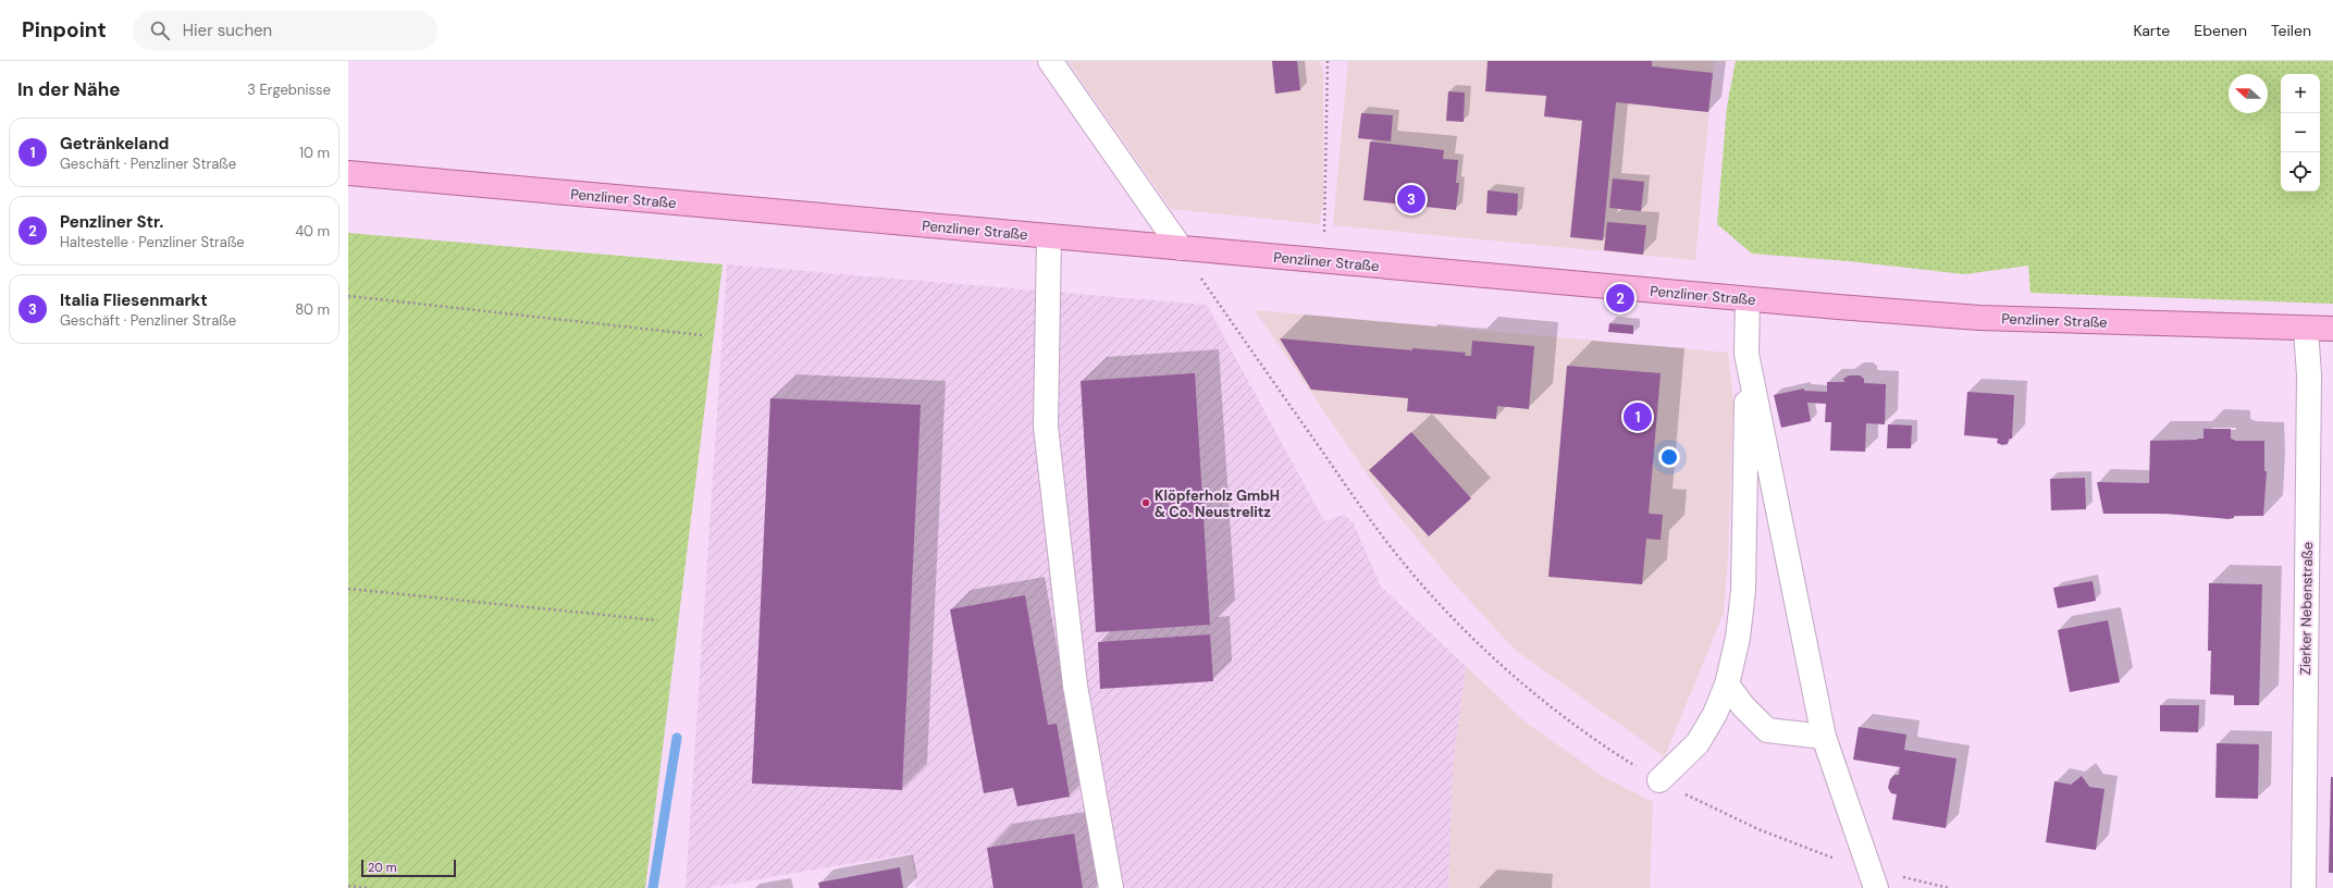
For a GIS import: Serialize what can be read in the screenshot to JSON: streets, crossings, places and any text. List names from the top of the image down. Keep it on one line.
{"streets":{"main road":["Penzliner Straße"],"street":["Zierker Nebenstraße"]},"crossings":[["Penzliner Straße","Zierker Nebenstraße"]],"places":["Klöpferholz GmbH & Co. Neustrelitz"],"scale_bar":"20 m","north":"left","page":{"header":"Pinpoint","search":"Hier suchen","nav":["Karte","Ebenen","Teilen"],"heading":["In der Nähe","3 Ergebnisse"],"map_buttons":["+","−"],"list":[{"mark":"1","name":"Getränkeland","note":"Geschäft · Penzliner Straße","value":"10 m"},{"mark":"2","name":"Penzliner Str.","note":"Haltestelle · Penzliner Straße","value":"40 m"},{"mark":"3","name":"Italia Fliesenmarkt","note":"Geschäft · Penzliner Straße","value":"80 m"}],"pins":["3","2","1"],"scale":"20 m"}}
